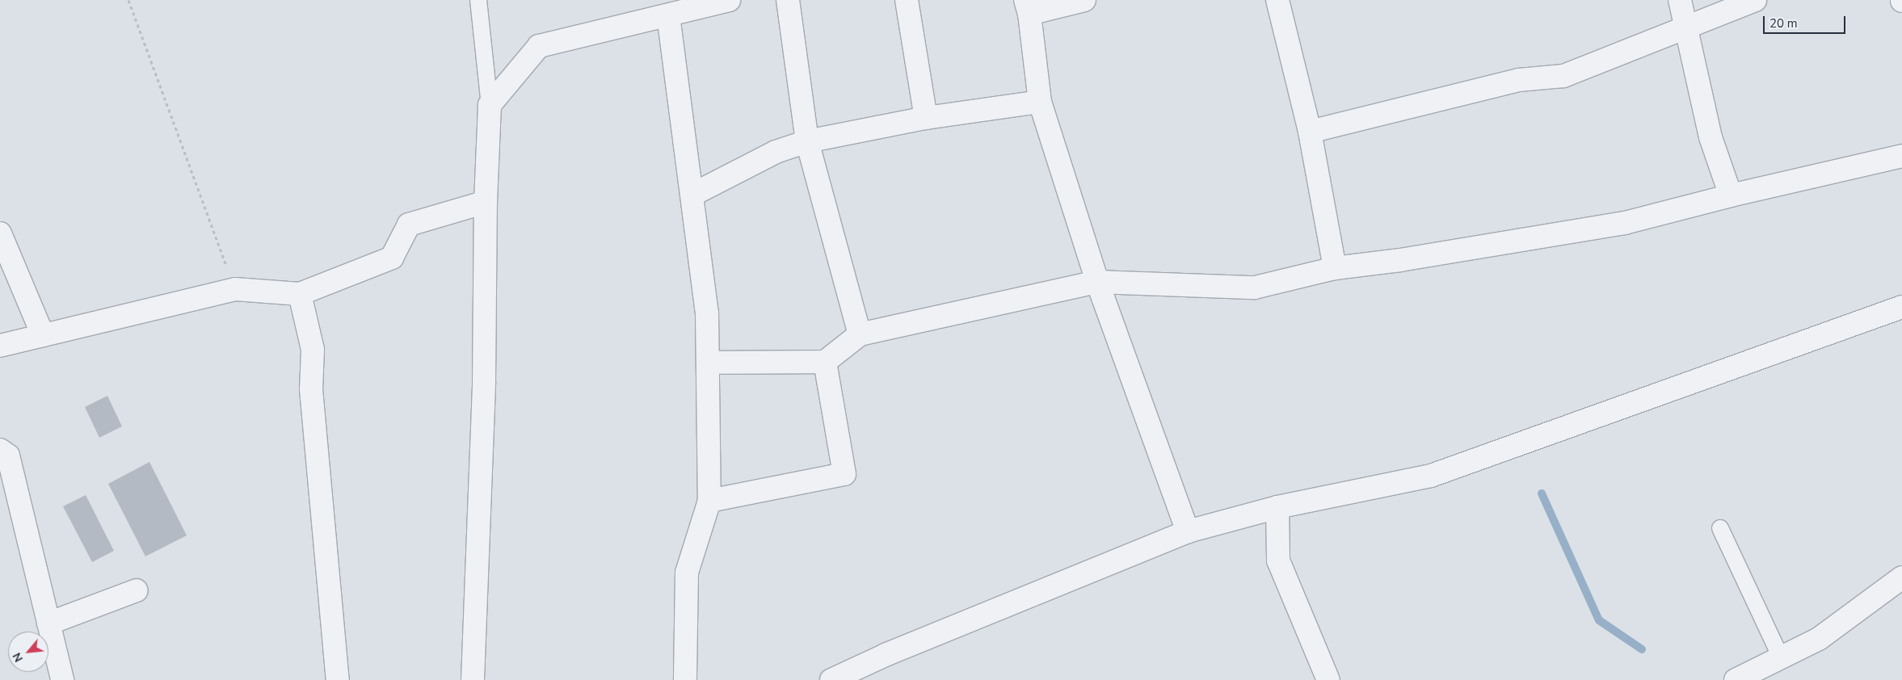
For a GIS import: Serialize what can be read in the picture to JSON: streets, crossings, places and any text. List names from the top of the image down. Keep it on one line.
{"scale_bar":"20 m","north":"bottom left"}
